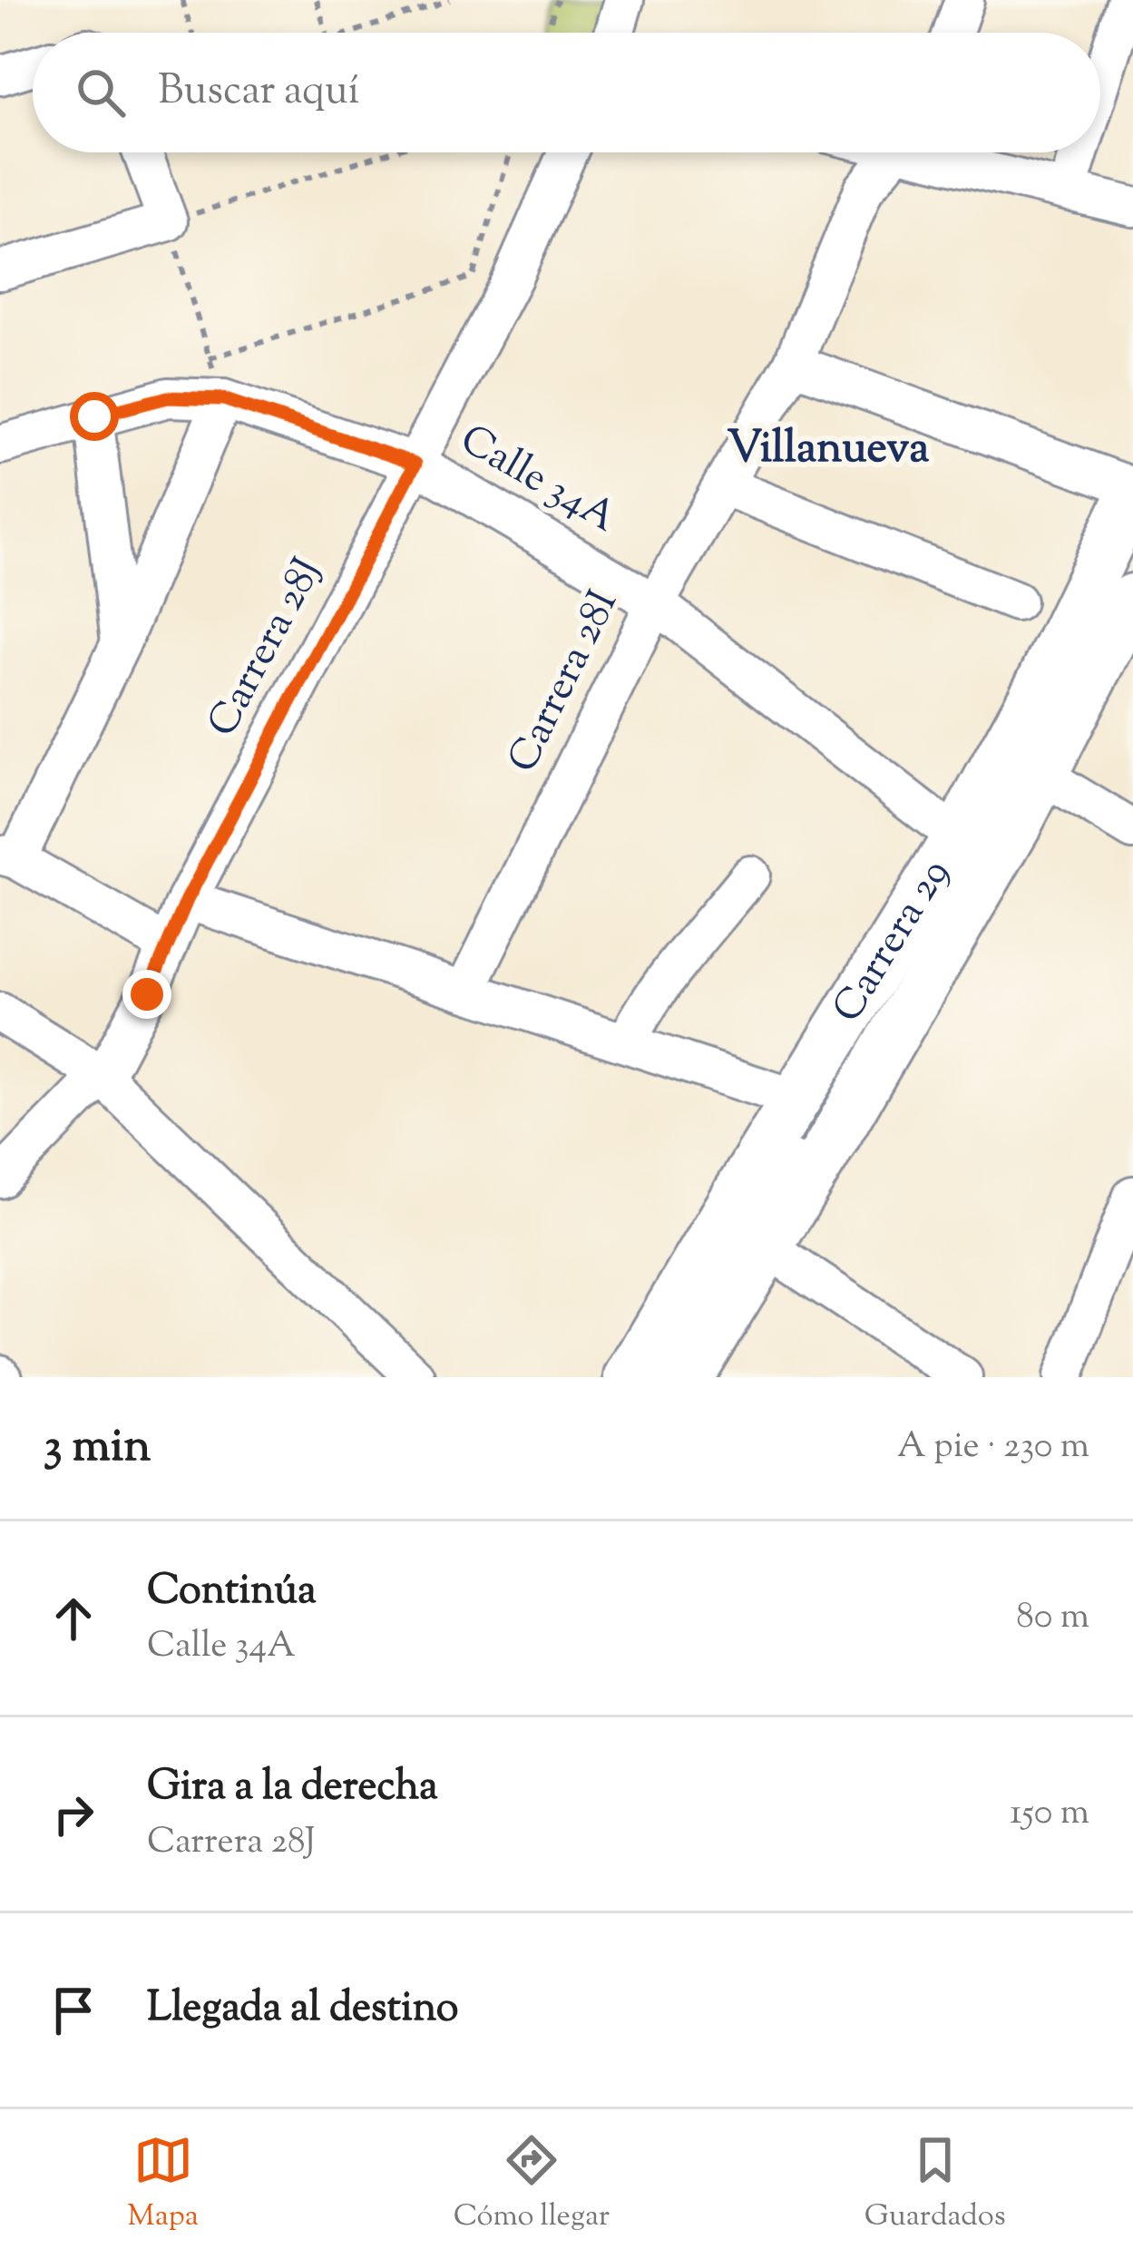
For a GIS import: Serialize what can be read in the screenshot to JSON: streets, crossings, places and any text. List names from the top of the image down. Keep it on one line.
{"streets":{"main road":["Carrera 29"],"street":["Calle 34A","Carrera 28J","Carrera 28I"]},"crossings":[["Calle 34A","Carrera 28J"],["Calle 34A","Carrera 28I"],["Calle 34A","Carrera 29"]],"districts":["Villanueva"],"page":{"search":"Buscar aquí","heading":["3 min","A pie · 230 m"],"list":[["Continúa","Calle 34A","80 m"],["Gira a la derecha","Carrera 28J","150 m"],"Llegada al destino"],"nav":["Mapa","Cómo llegar","Guardados"]}}
